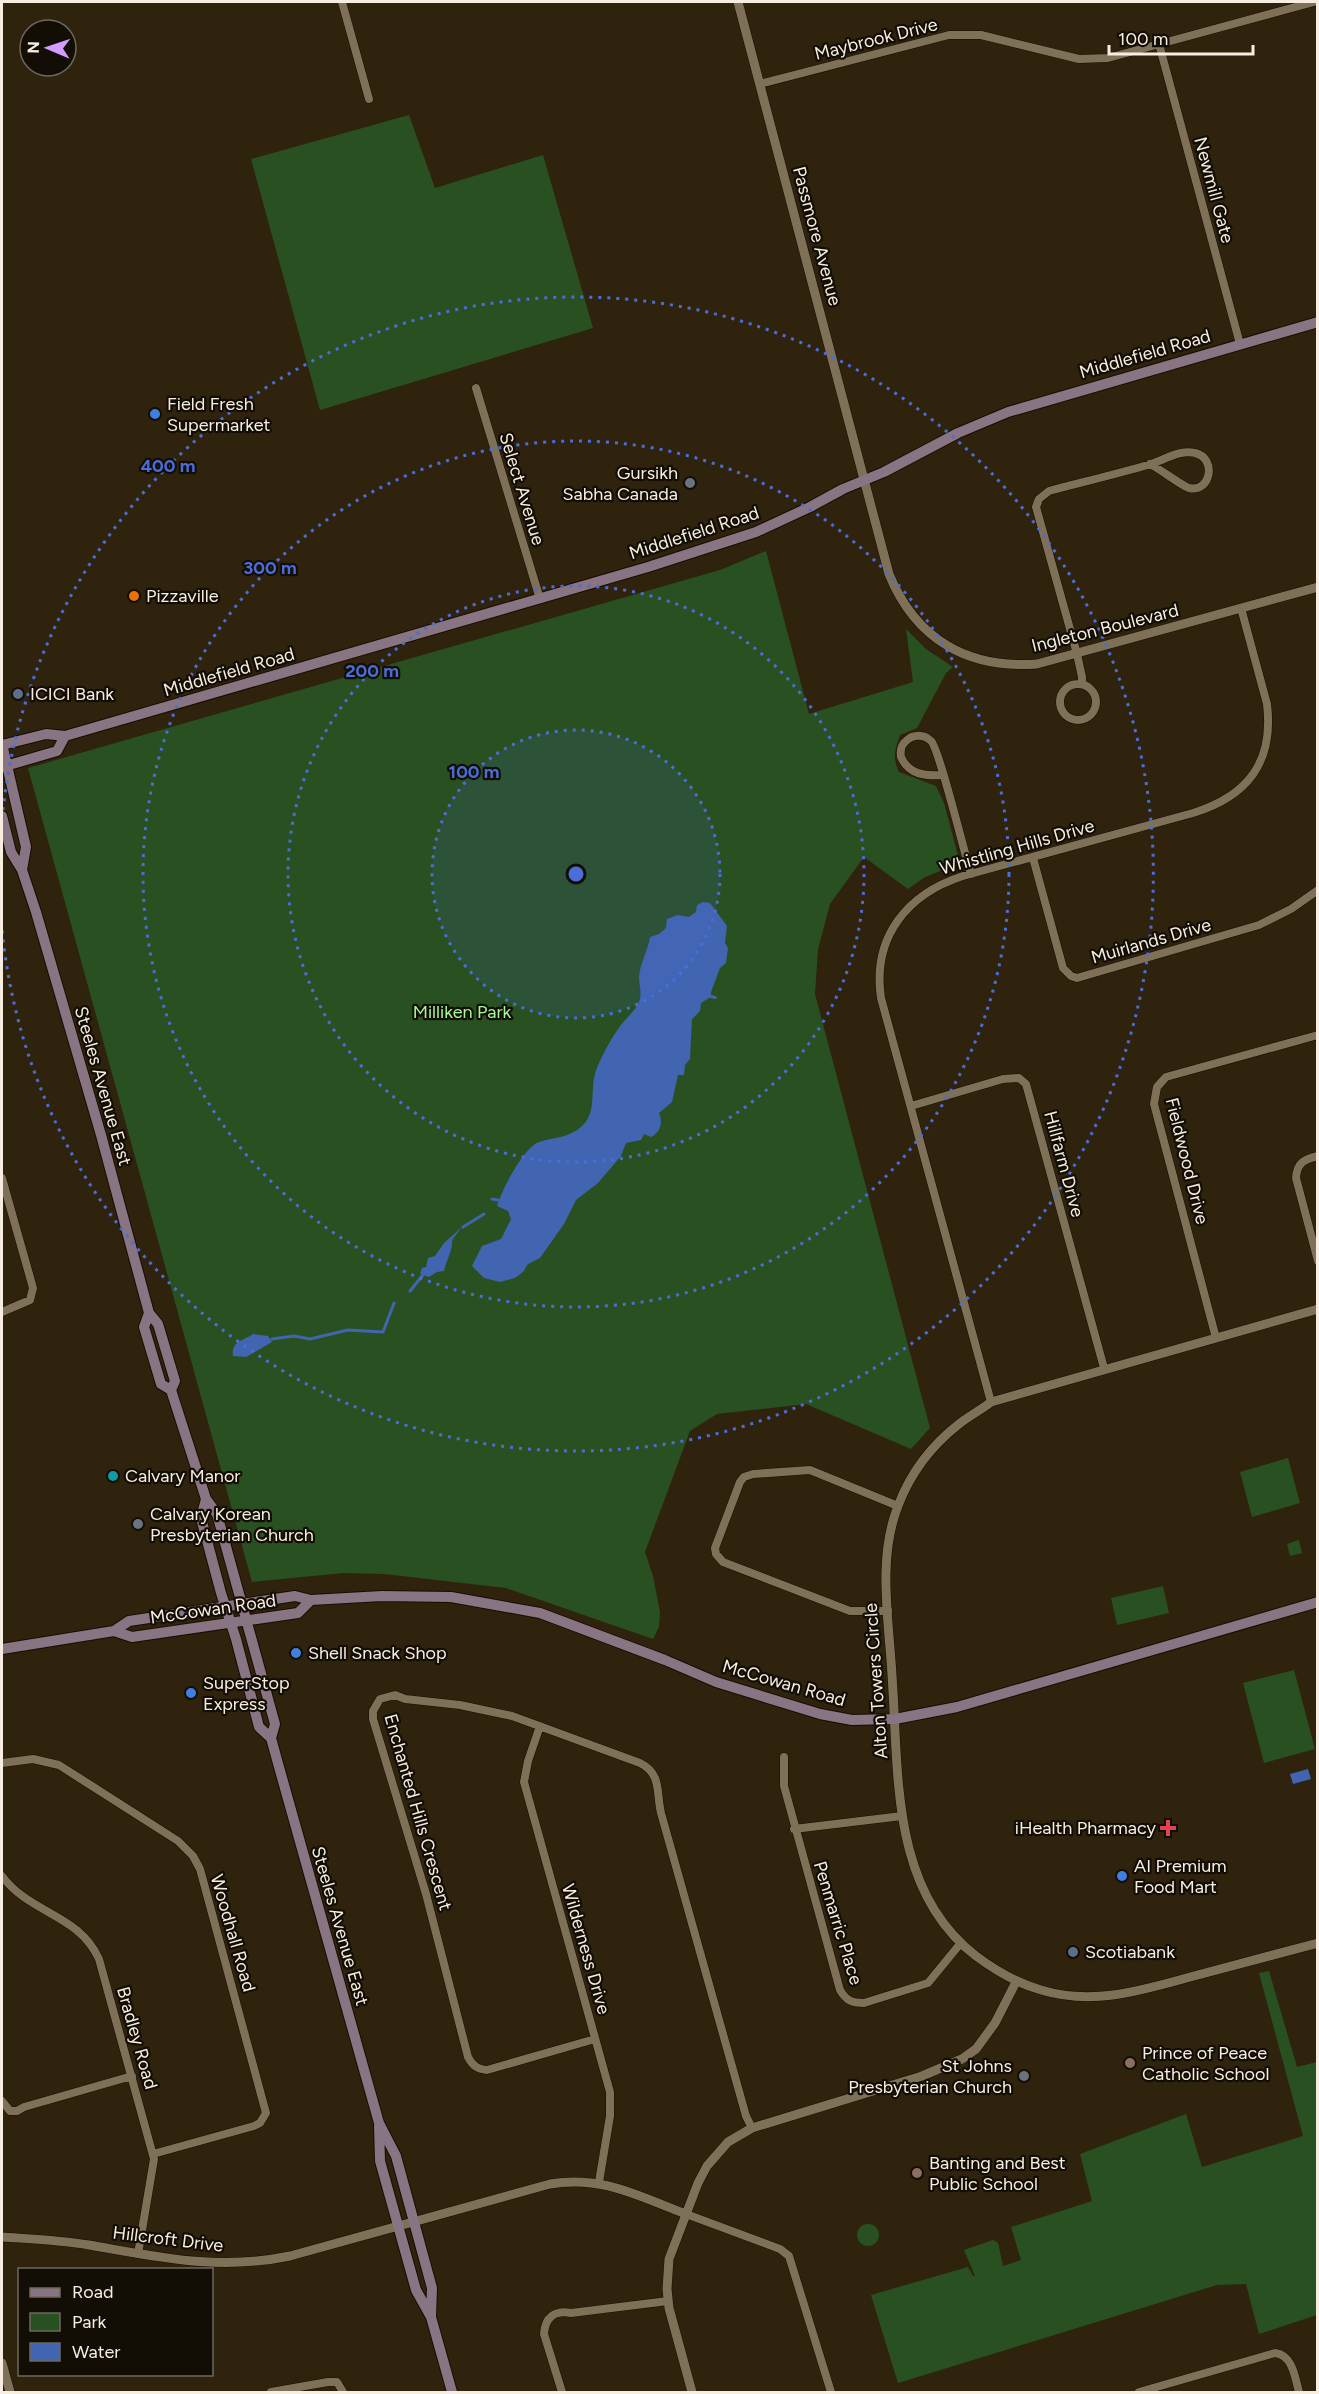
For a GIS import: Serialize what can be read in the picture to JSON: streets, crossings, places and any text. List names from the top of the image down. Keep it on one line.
{"streets":{"main road":["Middlefield Road","Steeles Avenue East","McCowan Road"],"street":["Maybrook Drive","Newmill Gate","Passmore Avenue","Select Avenue","Ingleton Boulevard","Whistling Hills Drive","Muirlands Drive","Fieldwood Drive","Hillfarm Drive","Alton Towers Circle","Enchanted Hills Crescent","Penmarric Place","Woodhall Road","Wilderness Drive","Bradley Road","Hillcroft Drive"]},"crossings":[["Maybrook Drive","Newmill Gate"],["Maybrook Drive","Passmore Avenue"],["Newmill Gate","Middlefield Road"],["Passmore Avenue","Middlefield Road"],["Passmore Avenue","Ingleton Boulevard"],["Middlefield Road","Select Avenue"],["Middlefield Road","Ingleton Boulevard"],["Middlefield Road","Steeles Avenue East"],["Ingleton Boulevard","Whistling Hills Drive"],["Whistling Hills Drive","Muirlands Drive"],["Whistling Hills Drive","Hillfarm Drive"],["Whistling Hills Drive","Alton Towers Circle"],["Steeles Avenue East","McCowan Road"],["Steeles Avenue East","Hillcroft Drive"],["Fieldwood Drive","Alton Towers Circle"],["Hillfarm Drive","Alton Towers Circle"],["McCowan Road","Alton Towers Circle"],["Alton Towers Circle","Penmarric Place"],["Enchanted Hills Crescent","Wilderness Drive"],["Woodhall Road","Bradley Road"],["Wilderness Drive","Hillcroft Drive"],["Bradley Road","Hillcroft Drive"]],"parks":["Milliken Park"],"places":{"other":["Field Fresh Supermarket","Gursikh Sabha Canada","Pizzaville","ICICI Bank","Calvary Manor","Calvary Korean Presbyterian Church","Shell Snack Shop","SuperStop Express","AI Premium Food Mart","Scotiabank","Prince of Peace Catholic School","St Johns Presbyterian Church","Banting and Best Public School"],"health":["iHealth Pharmacy"]},"legend":["Road","Park","Water"],"scale_bar":"100 m","north":"left","rings":["400 m","300 m","200 m","100 m"]}
